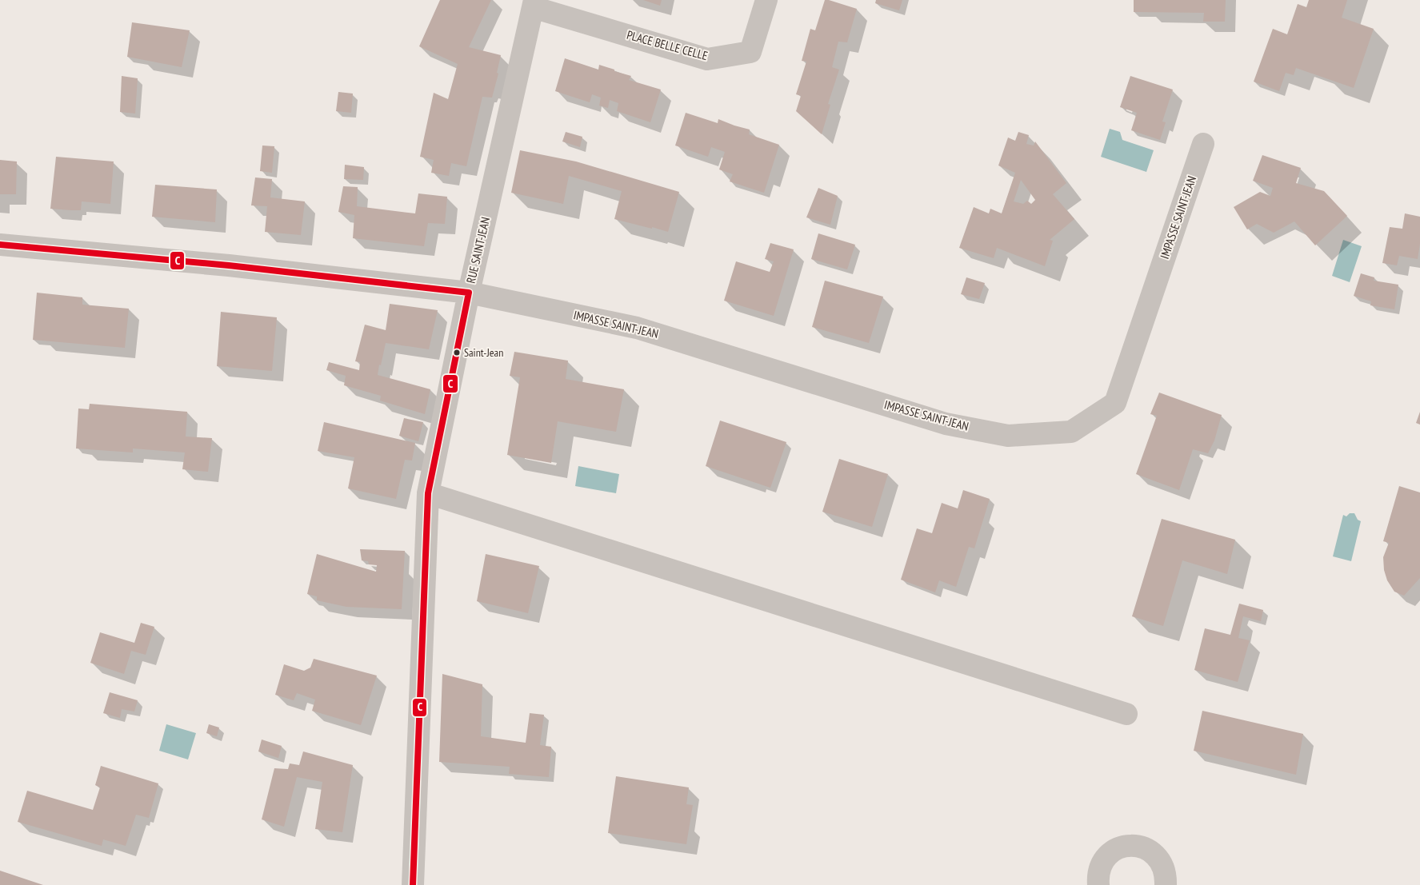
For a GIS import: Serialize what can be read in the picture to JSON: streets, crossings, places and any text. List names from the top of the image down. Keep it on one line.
{"streets":{"street":["PLACE BELLE CELLE","IMPASSE SAINT-JEAN","RUE SAINT-JEAN"]},"crossings":[["PLACE BELLE CELLE","RUE SAINT-JEAN"],["IMPASSE SAINT-JEAN","RUE SAINT-JEAN"]],"places":["Saint-Jean"],"lines":["transit line C"]}
